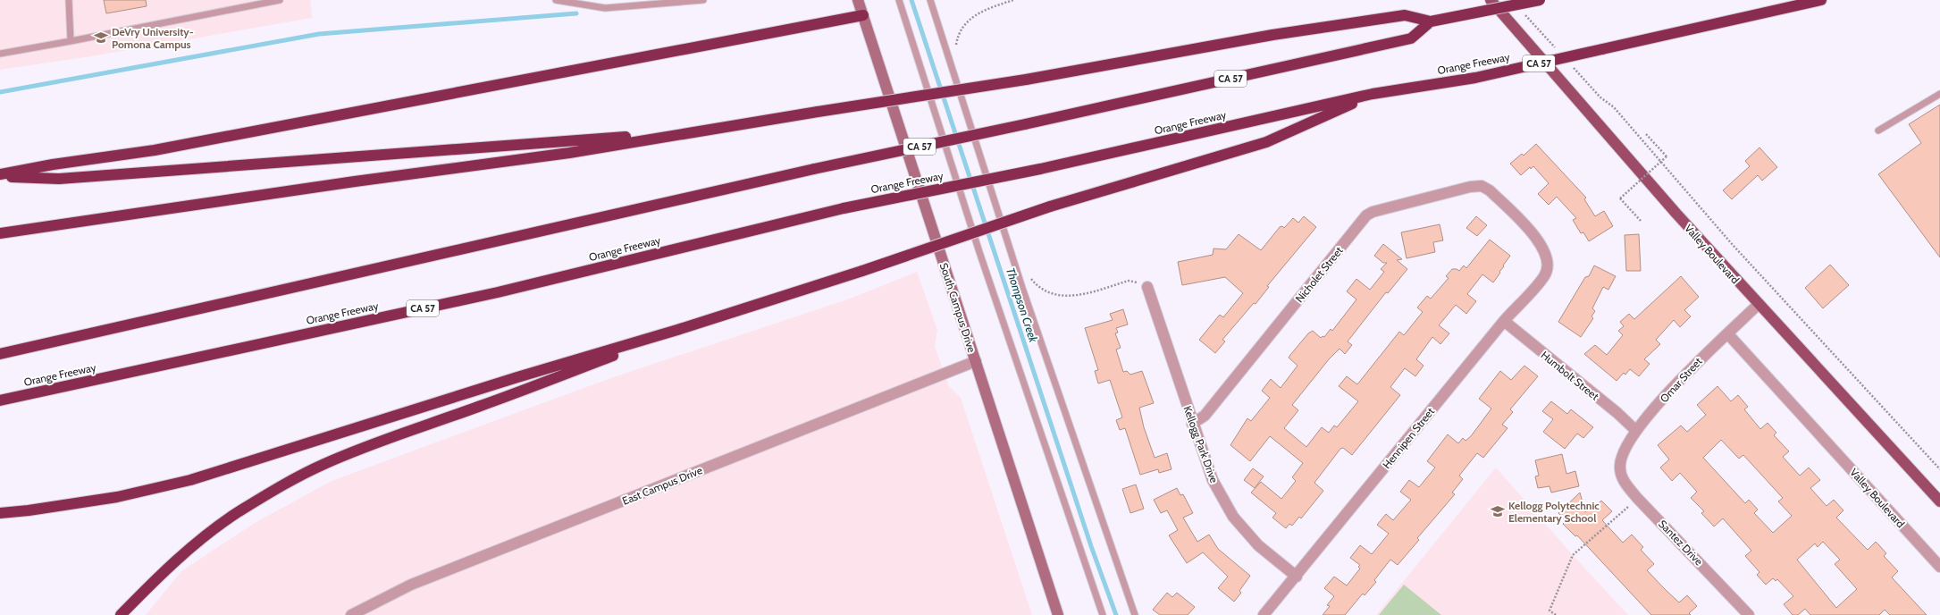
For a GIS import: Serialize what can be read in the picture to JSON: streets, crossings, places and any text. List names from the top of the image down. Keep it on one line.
{"streets":{"highway":["Orange Freeway","CA 57"],"main road":["Valley Boulevard"],"street":["Nicholet Street","South Campus Drive","Humbolt Street","Omar Street","Hennipen Street","Kellogg Park Drive","East Campus Drive","Santez Drive"]},"crossings":[["Valley Boulevard","Omar Street"],["Nicholet Street","Hennipen Street"],["Nicholet Street","Kellogg Park Drive"],["South Campus Drive","East Campus Drive"],["Humbolt Street","Omar Street"],["Humbolt Street","Hennipen Street"],["Omar Street","Santez Drive"],["Hennipen Street","Kellogg Park Drive"]],"water":["Thompson Creek"],"places":{"school or university":["DeVry University- Pomona Campus","Kellogg Polytechnic Elementary School"]}}
